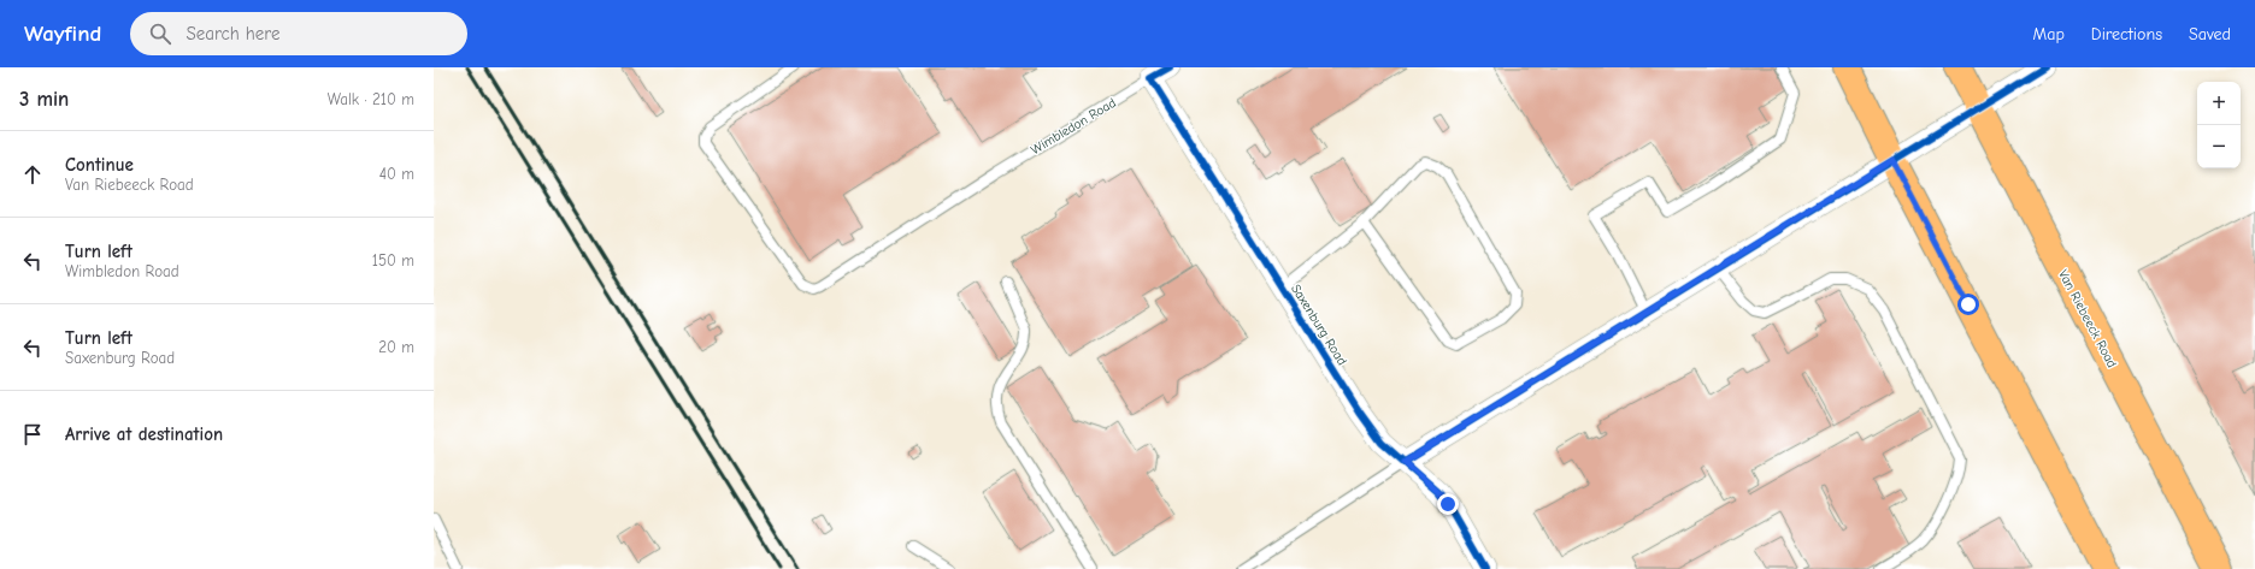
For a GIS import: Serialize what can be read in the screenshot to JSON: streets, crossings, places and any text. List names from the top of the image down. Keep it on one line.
{"streets":{"main road":["Van Riebeeck Road"],"street":["Saxenburg Road"],"lane":["Wimbledon Road"]},"crossings":[["Wimbledon Road","Saxenburg Road"]],"page":{"header":"Wayfind","search":"Search here","nav":["Map","Directions","Saved"],"heading":["3 min","Walk · 210 m"],"map_buttons":["+","−"],"list":[["Continue","Van Riebeeck Road","40 m"],["Turn left","Wimbledon Road","150 m"],["Turn left","Saxenburg Road","20 m"],"Arrive at destination"]}}
